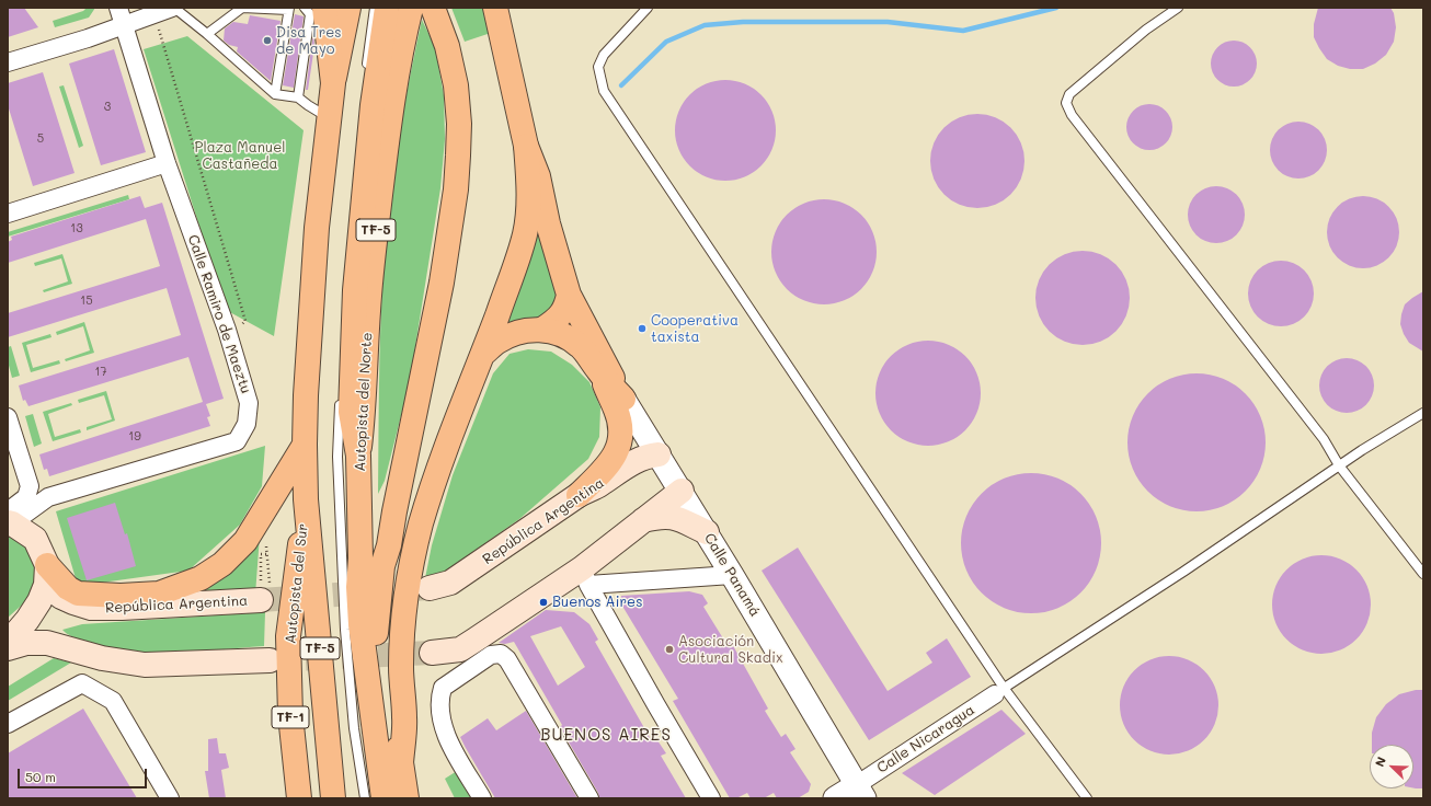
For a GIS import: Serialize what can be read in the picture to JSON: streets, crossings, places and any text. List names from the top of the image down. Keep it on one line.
{"streets":{"highway":["TF-5","Autopista del Norte","Autopista del Sur","TF-1"],"main road":["República Argentina"],"street":["Calle Ramiro de Maeztu","Calle Panamá","Calle Nicaragua"]},"crossings":[["TF-5","Autopista del Sur"],["República Argentina","Calle Panamá"],["Calle Panamá","Calle Nicaragua"]],"districts":["BUENOS AIRES"],"parks":["Plaza Manuel Castañeda"],"places":["Disa Tres de Mayo","Cooperativa taxista","Buenos Aires","Asociación Cultural Skadix"],"house_numbers":["3","5","13","15","17","19"],"scale_bar":"50 m","north":"top left"}
